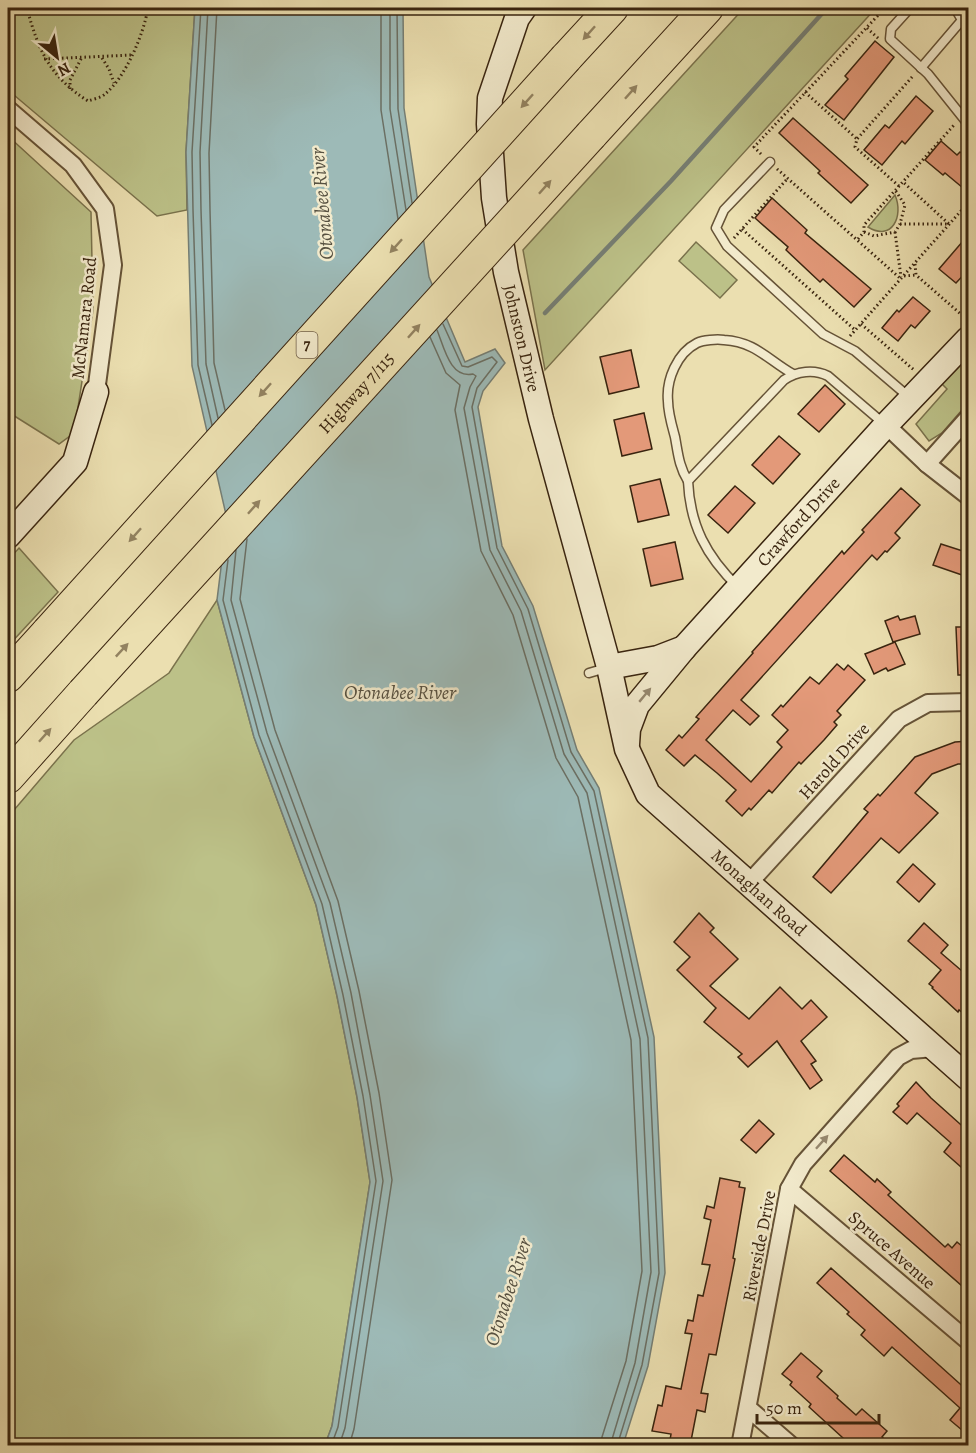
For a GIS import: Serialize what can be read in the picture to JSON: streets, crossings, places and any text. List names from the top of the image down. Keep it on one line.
{"streets":{"highway":["7","Highway 7/115"],"street":["McNamara Road","Johnston Drive","Crawford Drive","Harold Drive","Monaghan Road","Riverside Drive","Spruce Avenue"]},"crossings":[["Johnston Drive","Crawford Drive"],["Johnston Drive","Monaghan Road"],["Crawford Drive","Monaghan Road"],["Harold Drive","Monaghan Road"],["Monaghan Road","Riverside Drive"],["Riverside Drive","Spruce Avenue"]],"one_way":["Riverside Drive"],"water":["Otonabee River"],"scale_bar":"50 m","north":"bottom right"}
